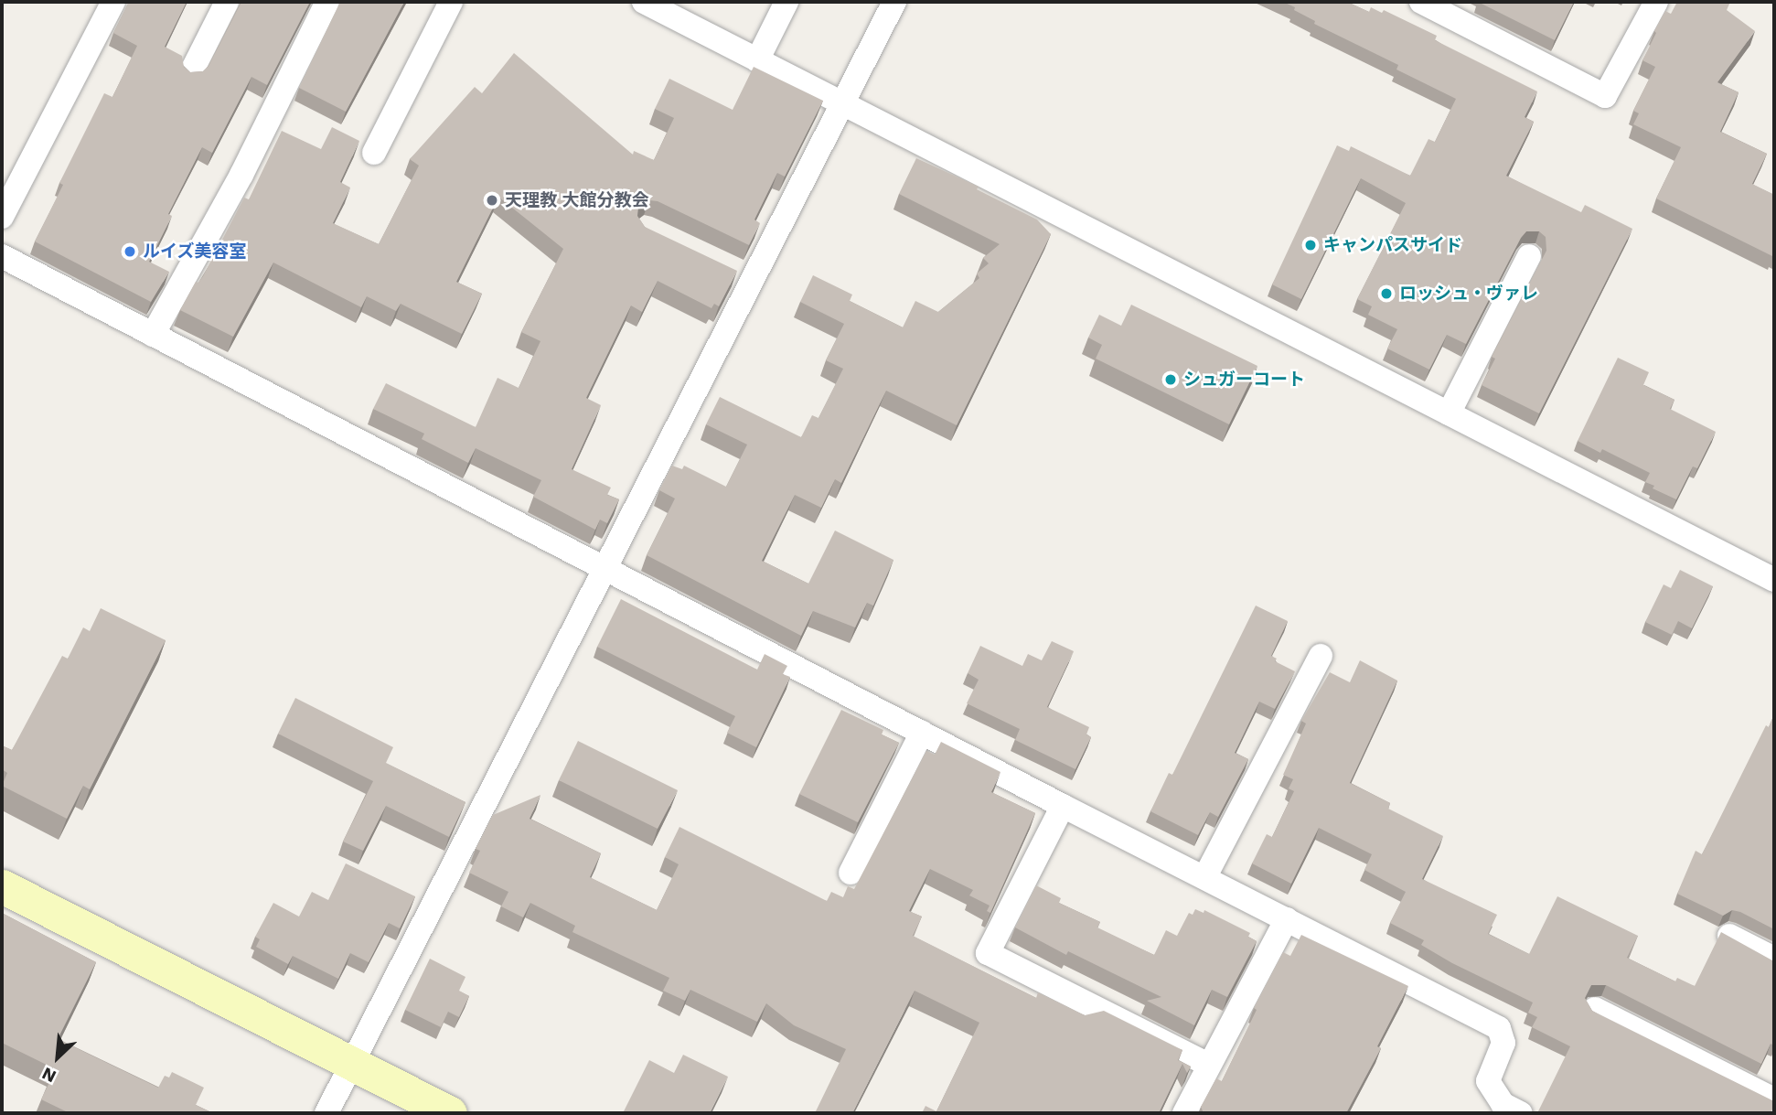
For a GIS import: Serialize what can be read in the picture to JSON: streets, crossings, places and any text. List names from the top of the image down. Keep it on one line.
{"places":["天理教 大館分教会","キャンパスサイド","ルイズ美容室","ロッシュ・ヴァレ","シュガーコート"],"north":"bottom left"}
